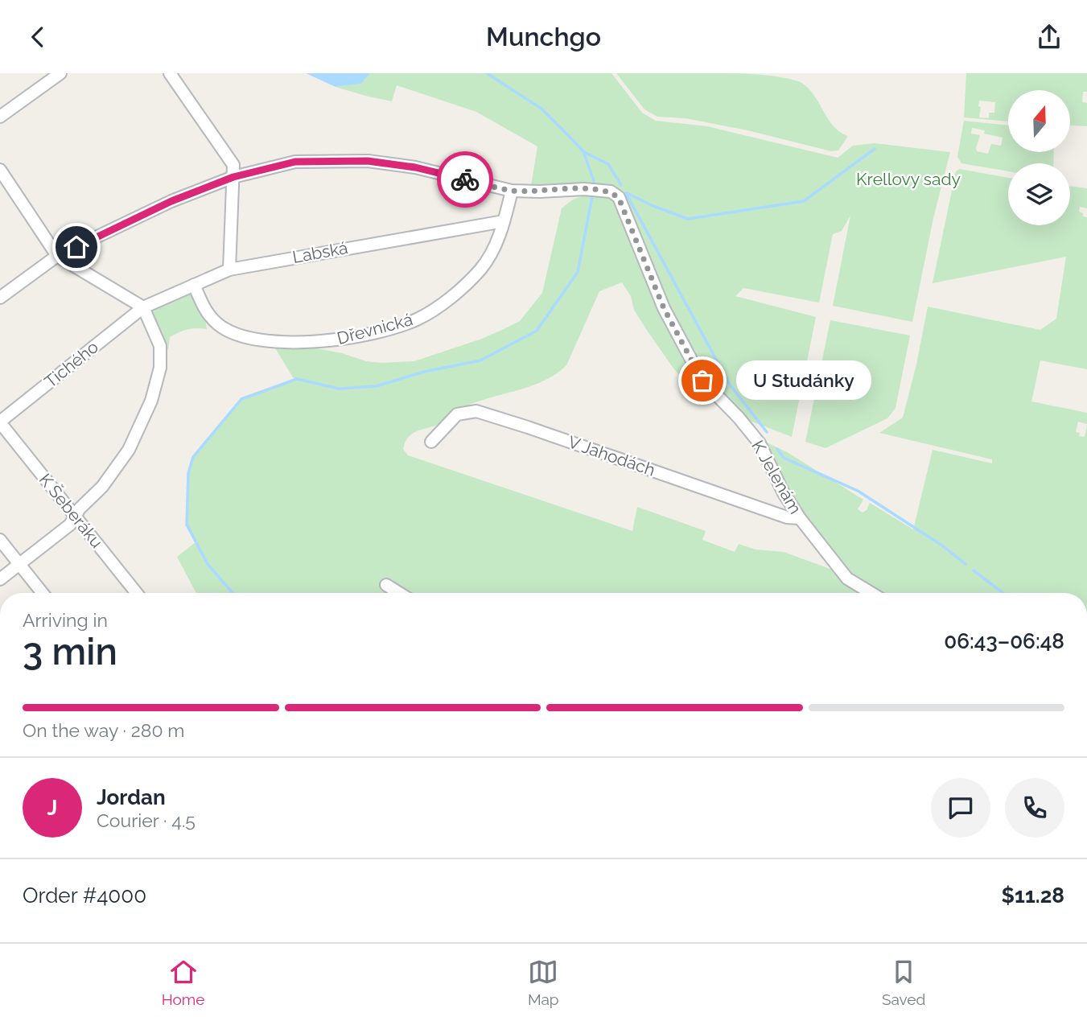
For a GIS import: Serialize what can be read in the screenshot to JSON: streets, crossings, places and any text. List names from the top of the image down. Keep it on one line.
{"streets":{"street":["Labská","Dřevnická","Tichého","V Jahodách","K Jelenám","K Šeberáku"]},"crossings":[["Labská","Dřevnická"],["Labská","Tichého"],["Dřevnická","K Jelenám"],["Tichého","K Šeberáku"],["V Jahodách","K Jelenám"]],"parks":["Krellovy sady"],"places":["U Studánky"],"north":"top","page":{"header":"Munchgo","bubble":"U Studánky","heading":["3 min","Arriving in","06:43–06:48"],"panel":["Jordan","Courier · 4.5","Order #4000","$11.28"],"bar":"On the way · 280 m","round":"J","tabs":["Home","Map","Saved"]}}
